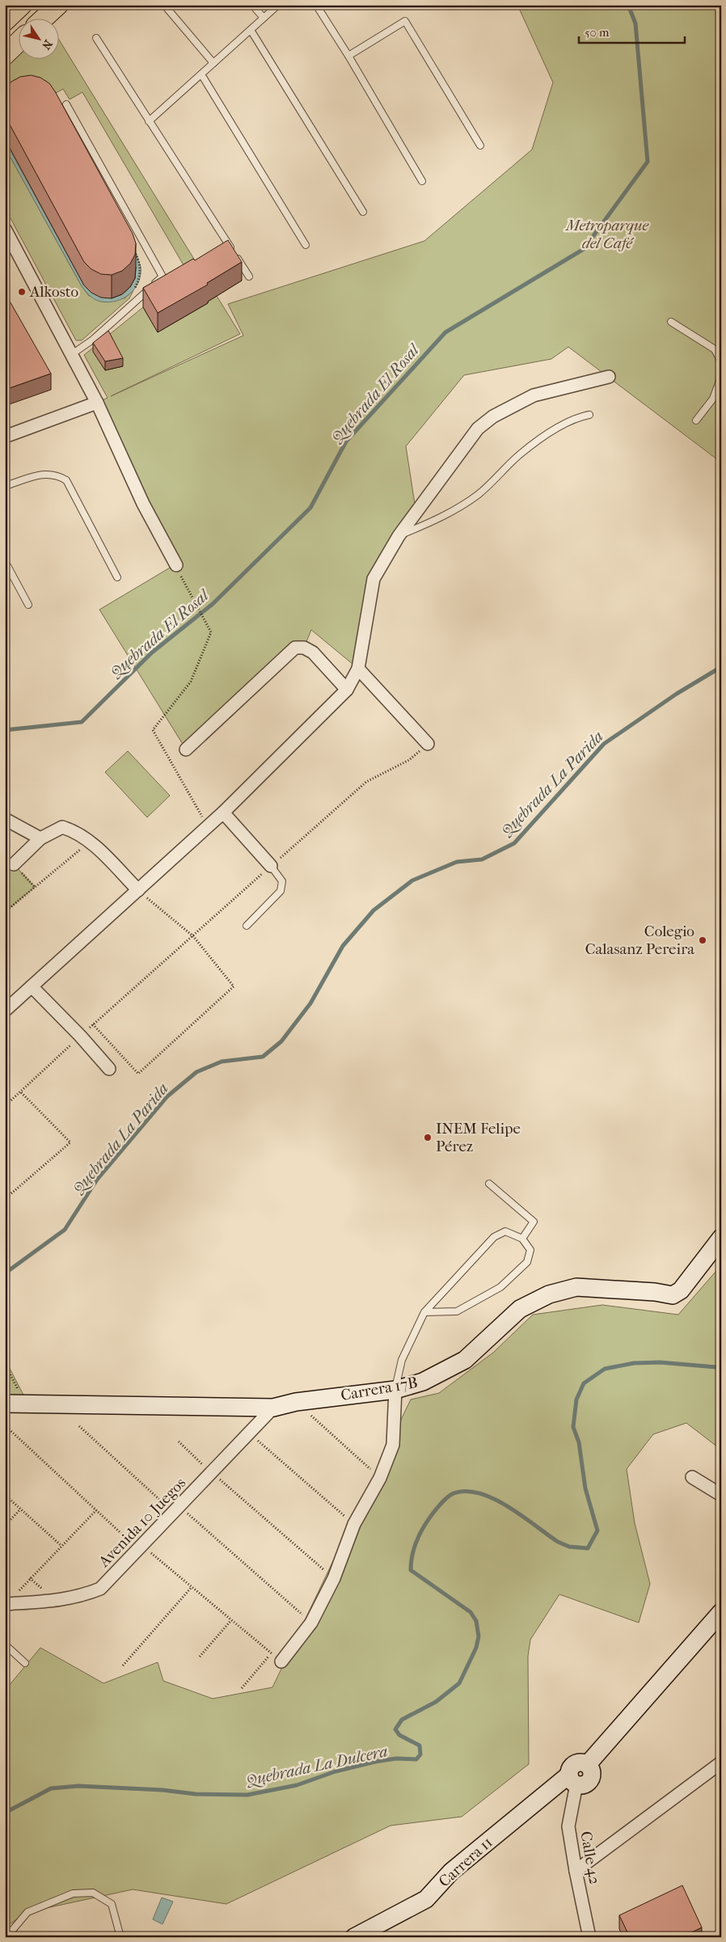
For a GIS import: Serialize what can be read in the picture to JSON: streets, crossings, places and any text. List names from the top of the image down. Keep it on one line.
{"streets":{"street":["Carrera 17B","Avenida 10 Juegos","Calle 42","Carrera 11"]},"crossings":[["Carrera 17B","Avenida 10 Juegos"],["Calle 42","Carrera 11"]],"water":["Quebrada El Rosal","Quebrada La Parida","Quebrada La Dulcera"],"parks":["Metroparque del Café"],"places":["Alkosto","Colegio Calasanz Pereira","INEM Felipe Pérez"],"scale_bar":"50 m","north":"bottom right"}
